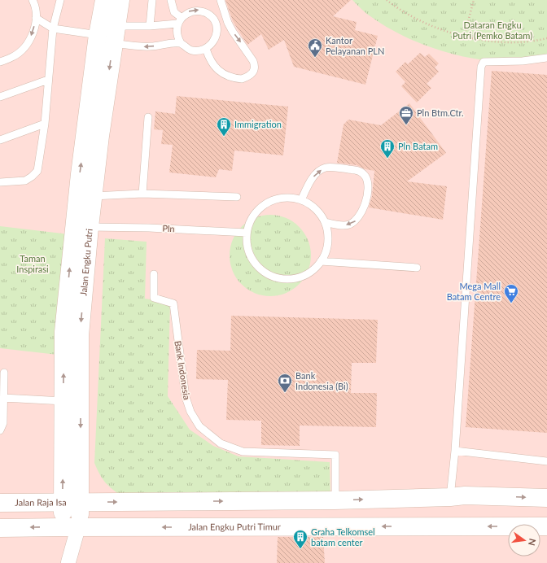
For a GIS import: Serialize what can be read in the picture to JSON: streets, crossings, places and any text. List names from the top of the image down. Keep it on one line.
{"streets":{"main road":["Jalan Engku Putri","Jalan Raja Isa","Jalan Engku Putri Timur"],"lane":["Pln","Bank Indonesia"]},"crossings":[["Pln","Jalan Engku Putri"],["Jalan Engku Putri","Jalan Raja Isa"],["Jalan Engku Putri","Jalan Engku Putri Timur"]],"parks":["Dataran Engku Putri (Pemko Batam)","Taman Inspirasi"],"places":{"public building":["Kantor Pelayanan PLN"],"office":["Pln Btm.Ctr."],"building":["Immigration","Pln Batam","Graha Telkomsel batam center"],"supermarket":["Mega Mall Batam Centre"],"bank":["Bank Indonesia (Bi)"]},"north":"right"}
